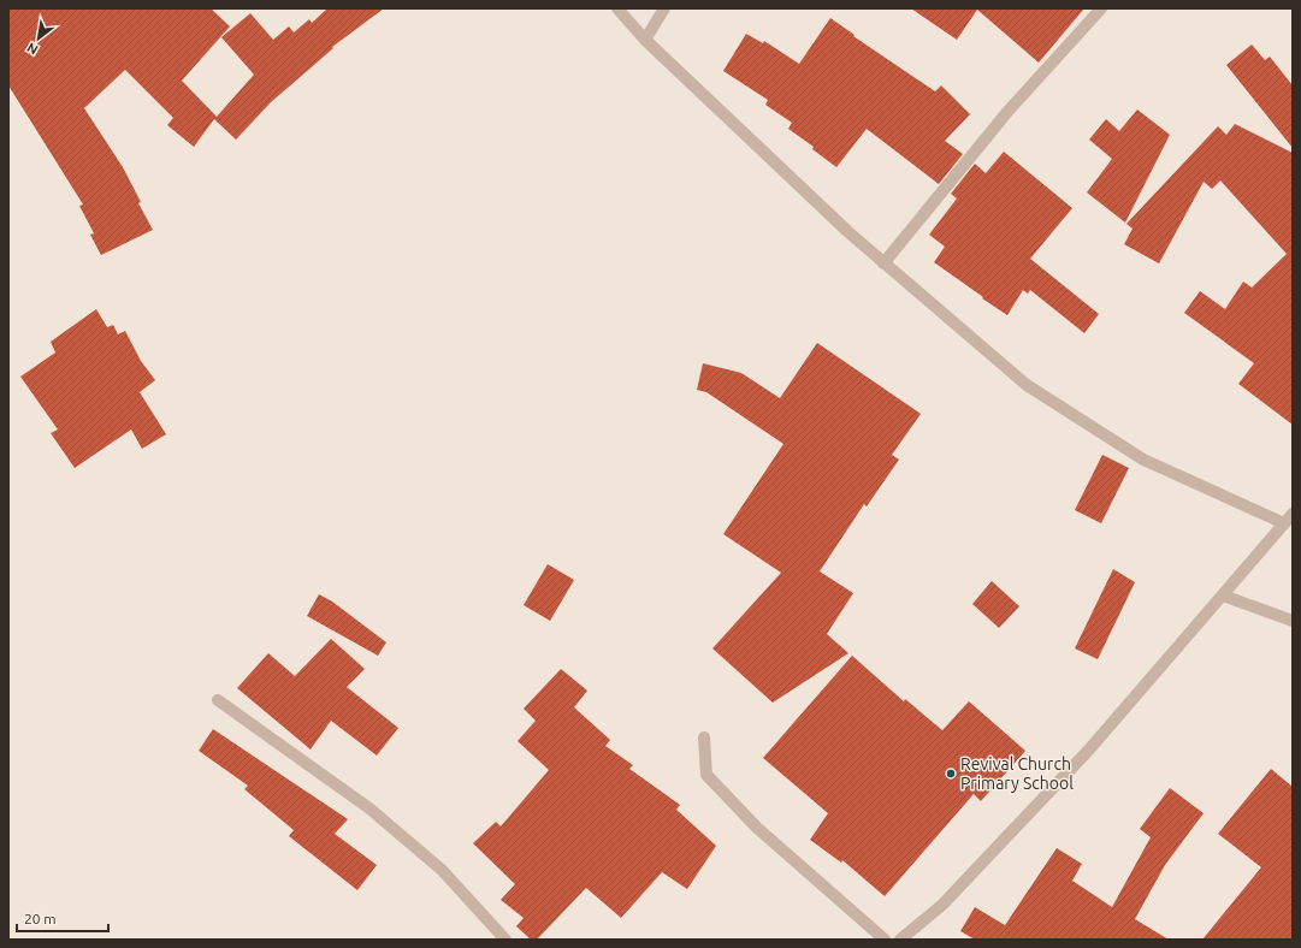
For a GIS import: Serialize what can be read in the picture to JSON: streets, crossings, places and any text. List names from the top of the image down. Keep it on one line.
{"places":["Revival Church Primary School"],"scale_bar":"20 m","north":"bottom left"}
